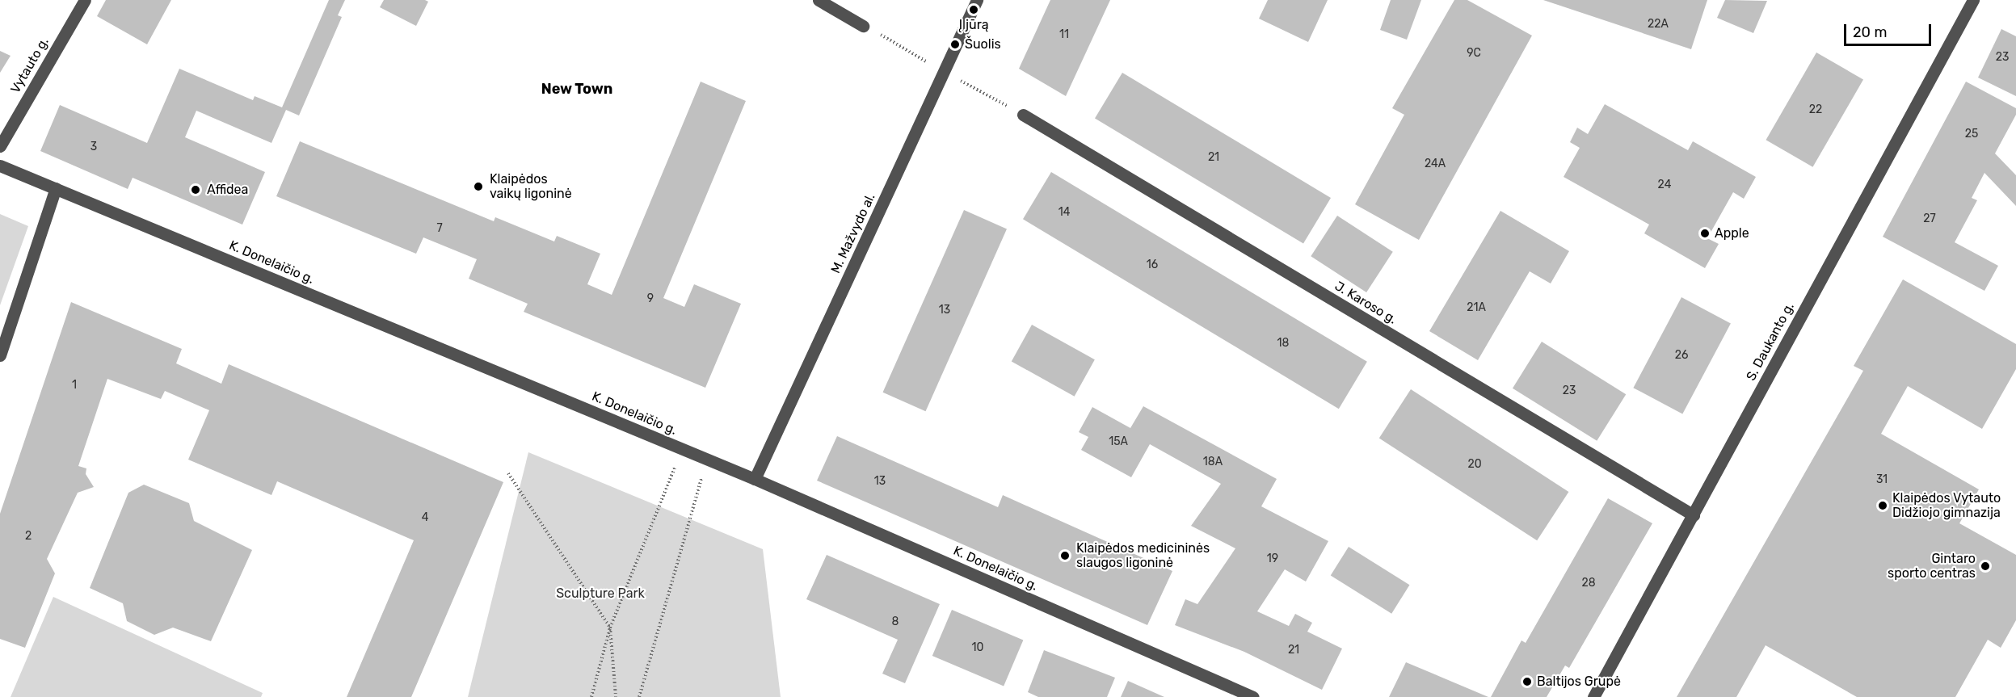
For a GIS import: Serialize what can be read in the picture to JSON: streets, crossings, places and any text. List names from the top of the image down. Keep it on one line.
{"streets":{"street":["Vytauto g.","M. Mažvydo al.","K. Donelaičio g.","J. Karoso g.","S. Daukanto g."]},"crossings":[["M. Mažvydo al.","K. Donelaičio g."],["J. Karoso g.","S. Daukanto g."]],"districts":["New Town"],"parks":["Sculpture Park"],"places":["Į jūrą","Šuolis","Klaipėdos vaikų ligoninė","Affidea","Apple","Klaipėdos Vytauto Didžiojo gimnazija","Klaipėdos medicininės slaugos ligoninė","Gintaro sporto centras","Baltijos Grupė"],"house_numbers":["22A","11","9C","23","22","25","3","21","24A","24","14","27","7","16","9","21A","13","18","26","1","23","15A","18A","20","31","13","4","2","19","28","8","10","21"],"scale_bar":"20 m"}
